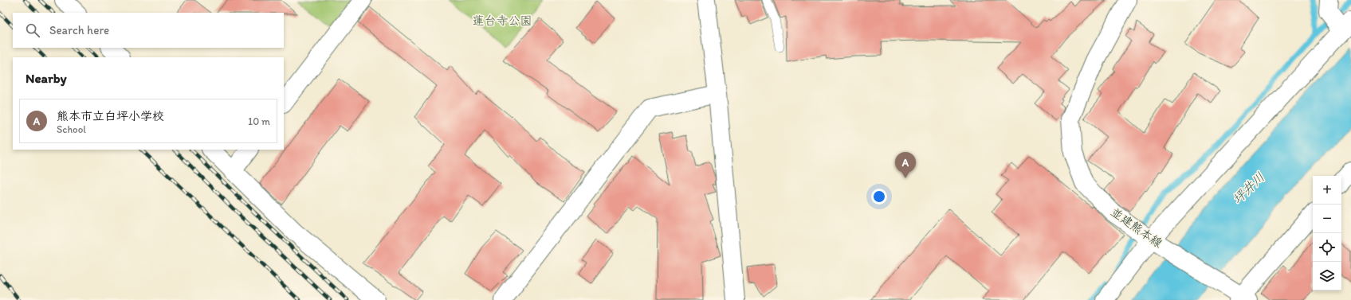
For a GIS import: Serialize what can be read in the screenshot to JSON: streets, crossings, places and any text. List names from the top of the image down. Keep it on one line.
{"streets":{"street":["並建熊本線"]},"water":["坪井川"],"parks":["蓮台寺公園"],"page":{"search":"Search here","heading":"Nearby","list":[{"mark":"A","name":"熊本市立白坪小学校","note":"School","value":"10 m"}],"pins":"A","map_buttons":["+","−"]}}
